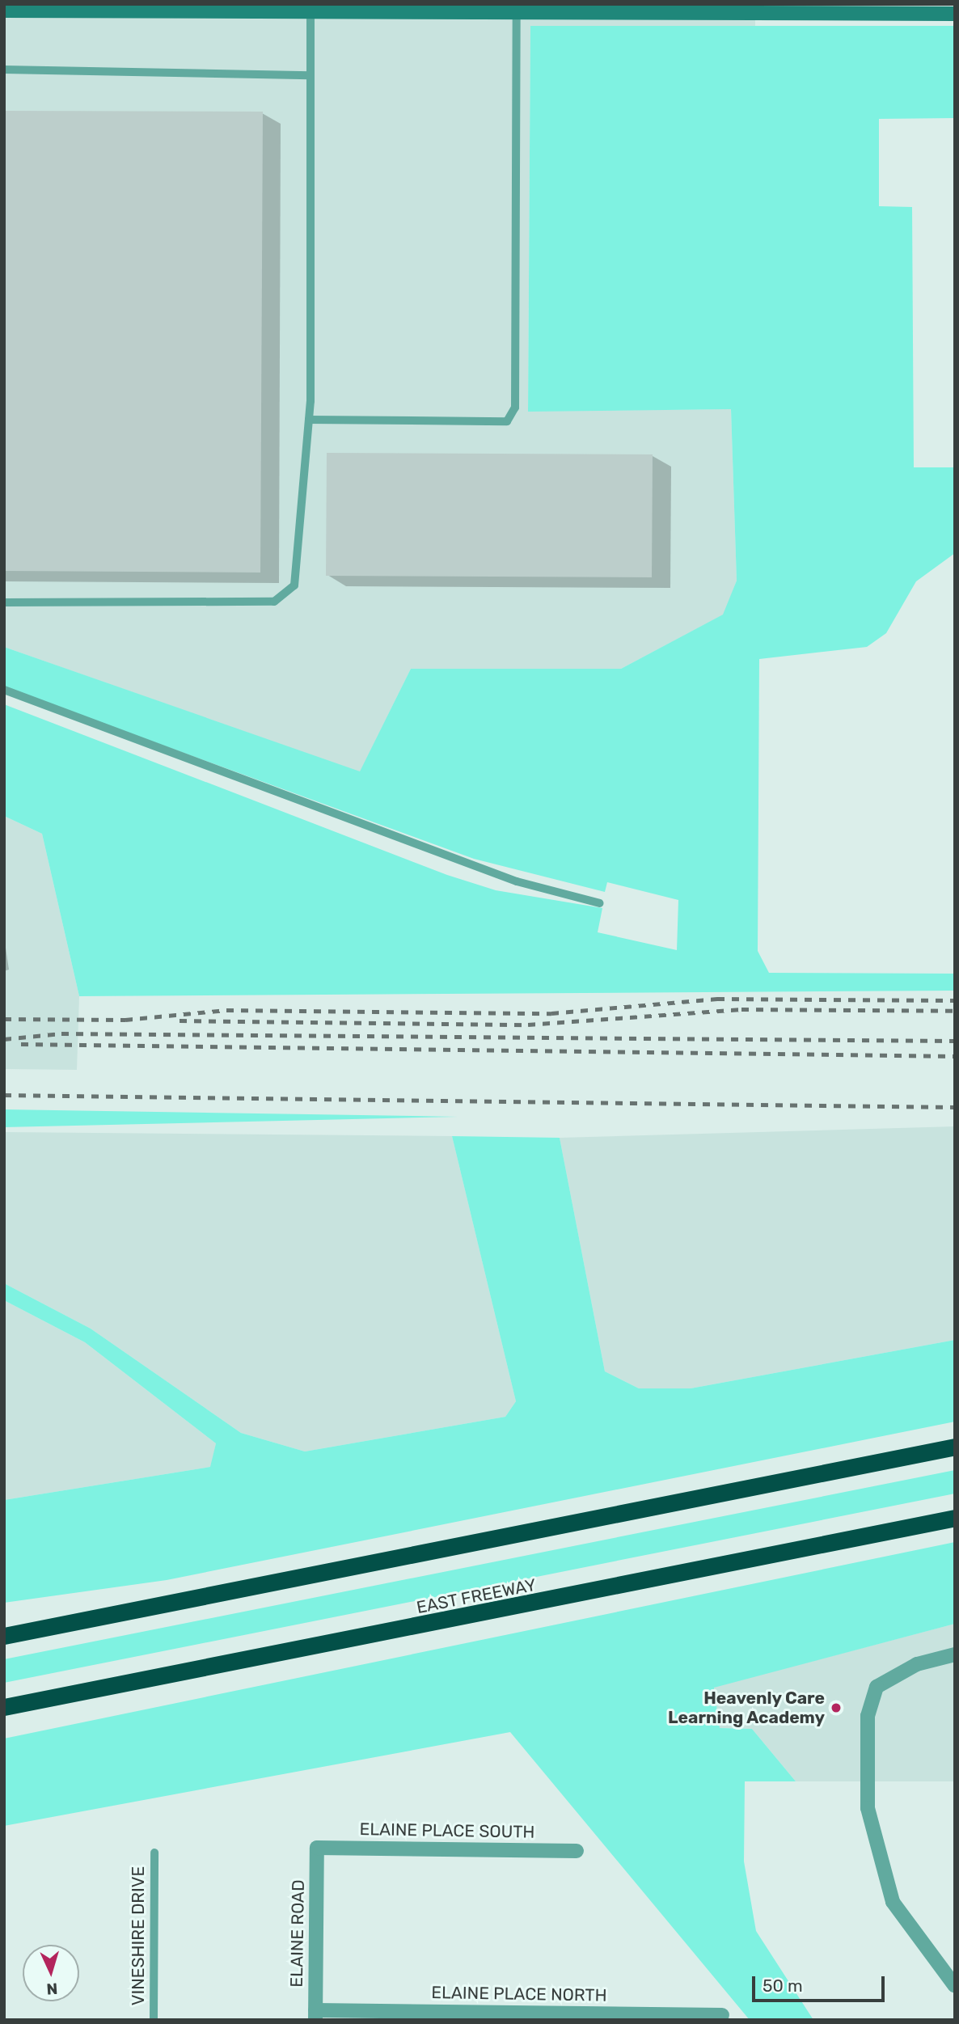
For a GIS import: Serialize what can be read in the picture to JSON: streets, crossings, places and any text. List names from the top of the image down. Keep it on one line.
{"streets":{"highway":["EAST FREEWAY"],"street":["ELAINE PLACE SOUTH","ELAINE ROAD","ELAINE PLACE NORTH"],"lane":["VINESHIRE DRIVE"]},"crossings":[["ELAINE PLACE SOUTH","ELAINE ROAD"],["ELAINE ROAD","ELAINE PLACE NORTH"]],"places":["Heavenly Care Learning Academy"],"scale_bar":"50 m","north":"bottom"}
